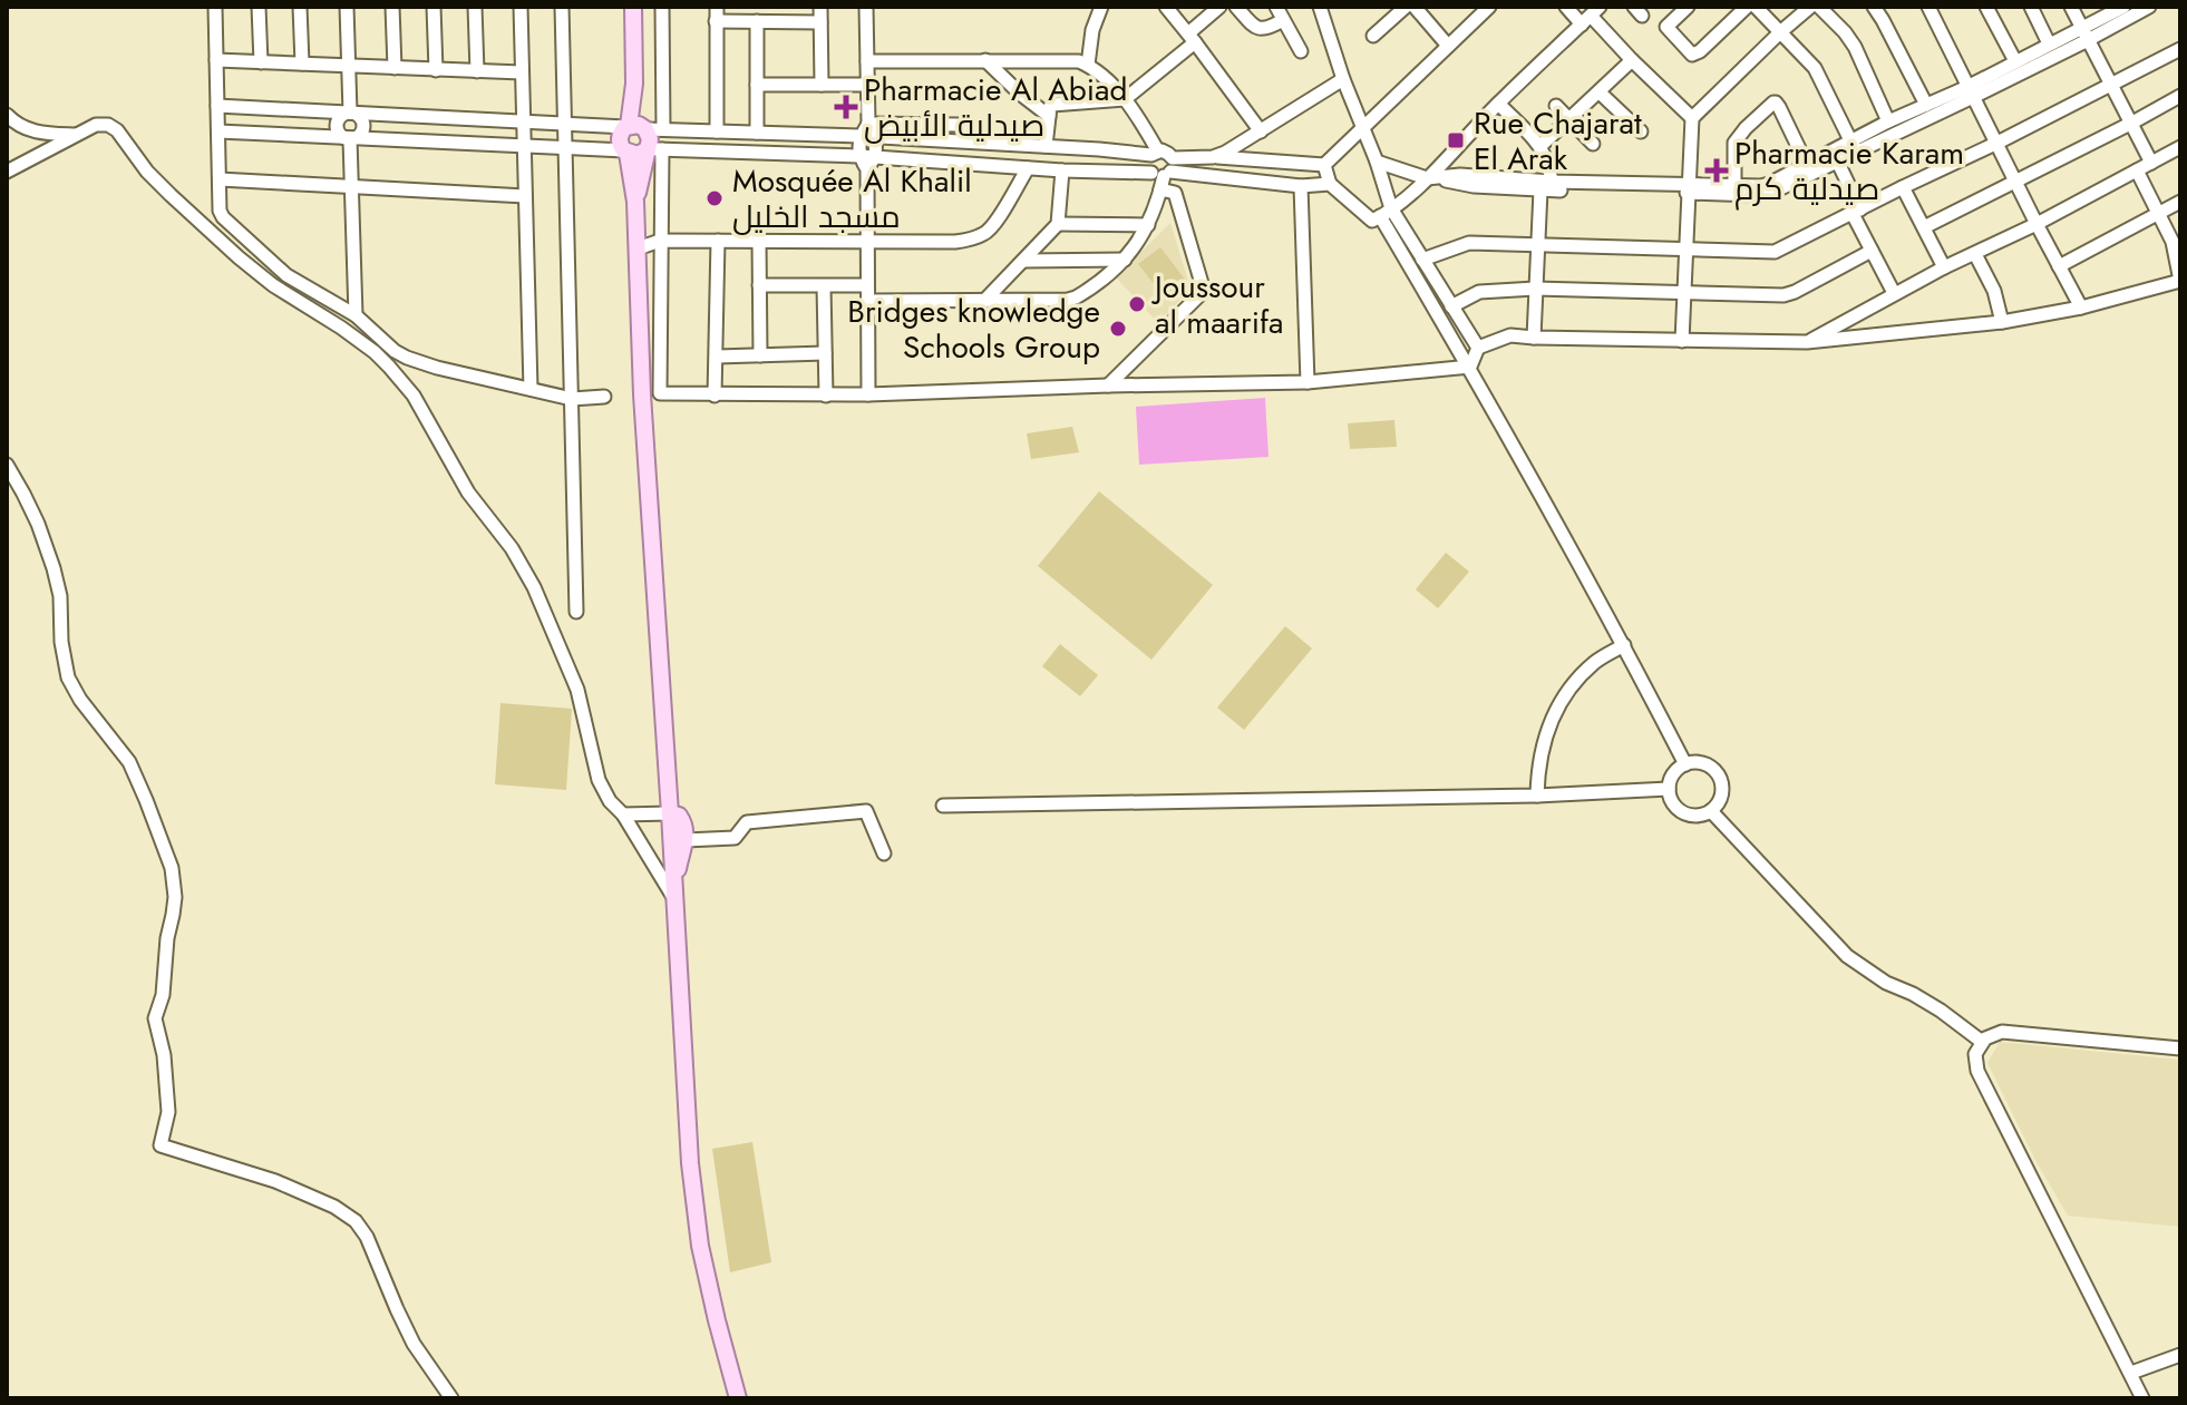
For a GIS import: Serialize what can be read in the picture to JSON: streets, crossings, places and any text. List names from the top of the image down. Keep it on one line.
{"places":{"health":["Pharmacie Al Abiad صيدلية الأبيض","Pharmacie Karam صيدلية كرم"],"transit":["Rue Chajarat El Arak"],"other":["Mosquée Al Khalil مسجد الخليل","Joussour al maarifa","Bridges knowledge Schools Group"]}}
